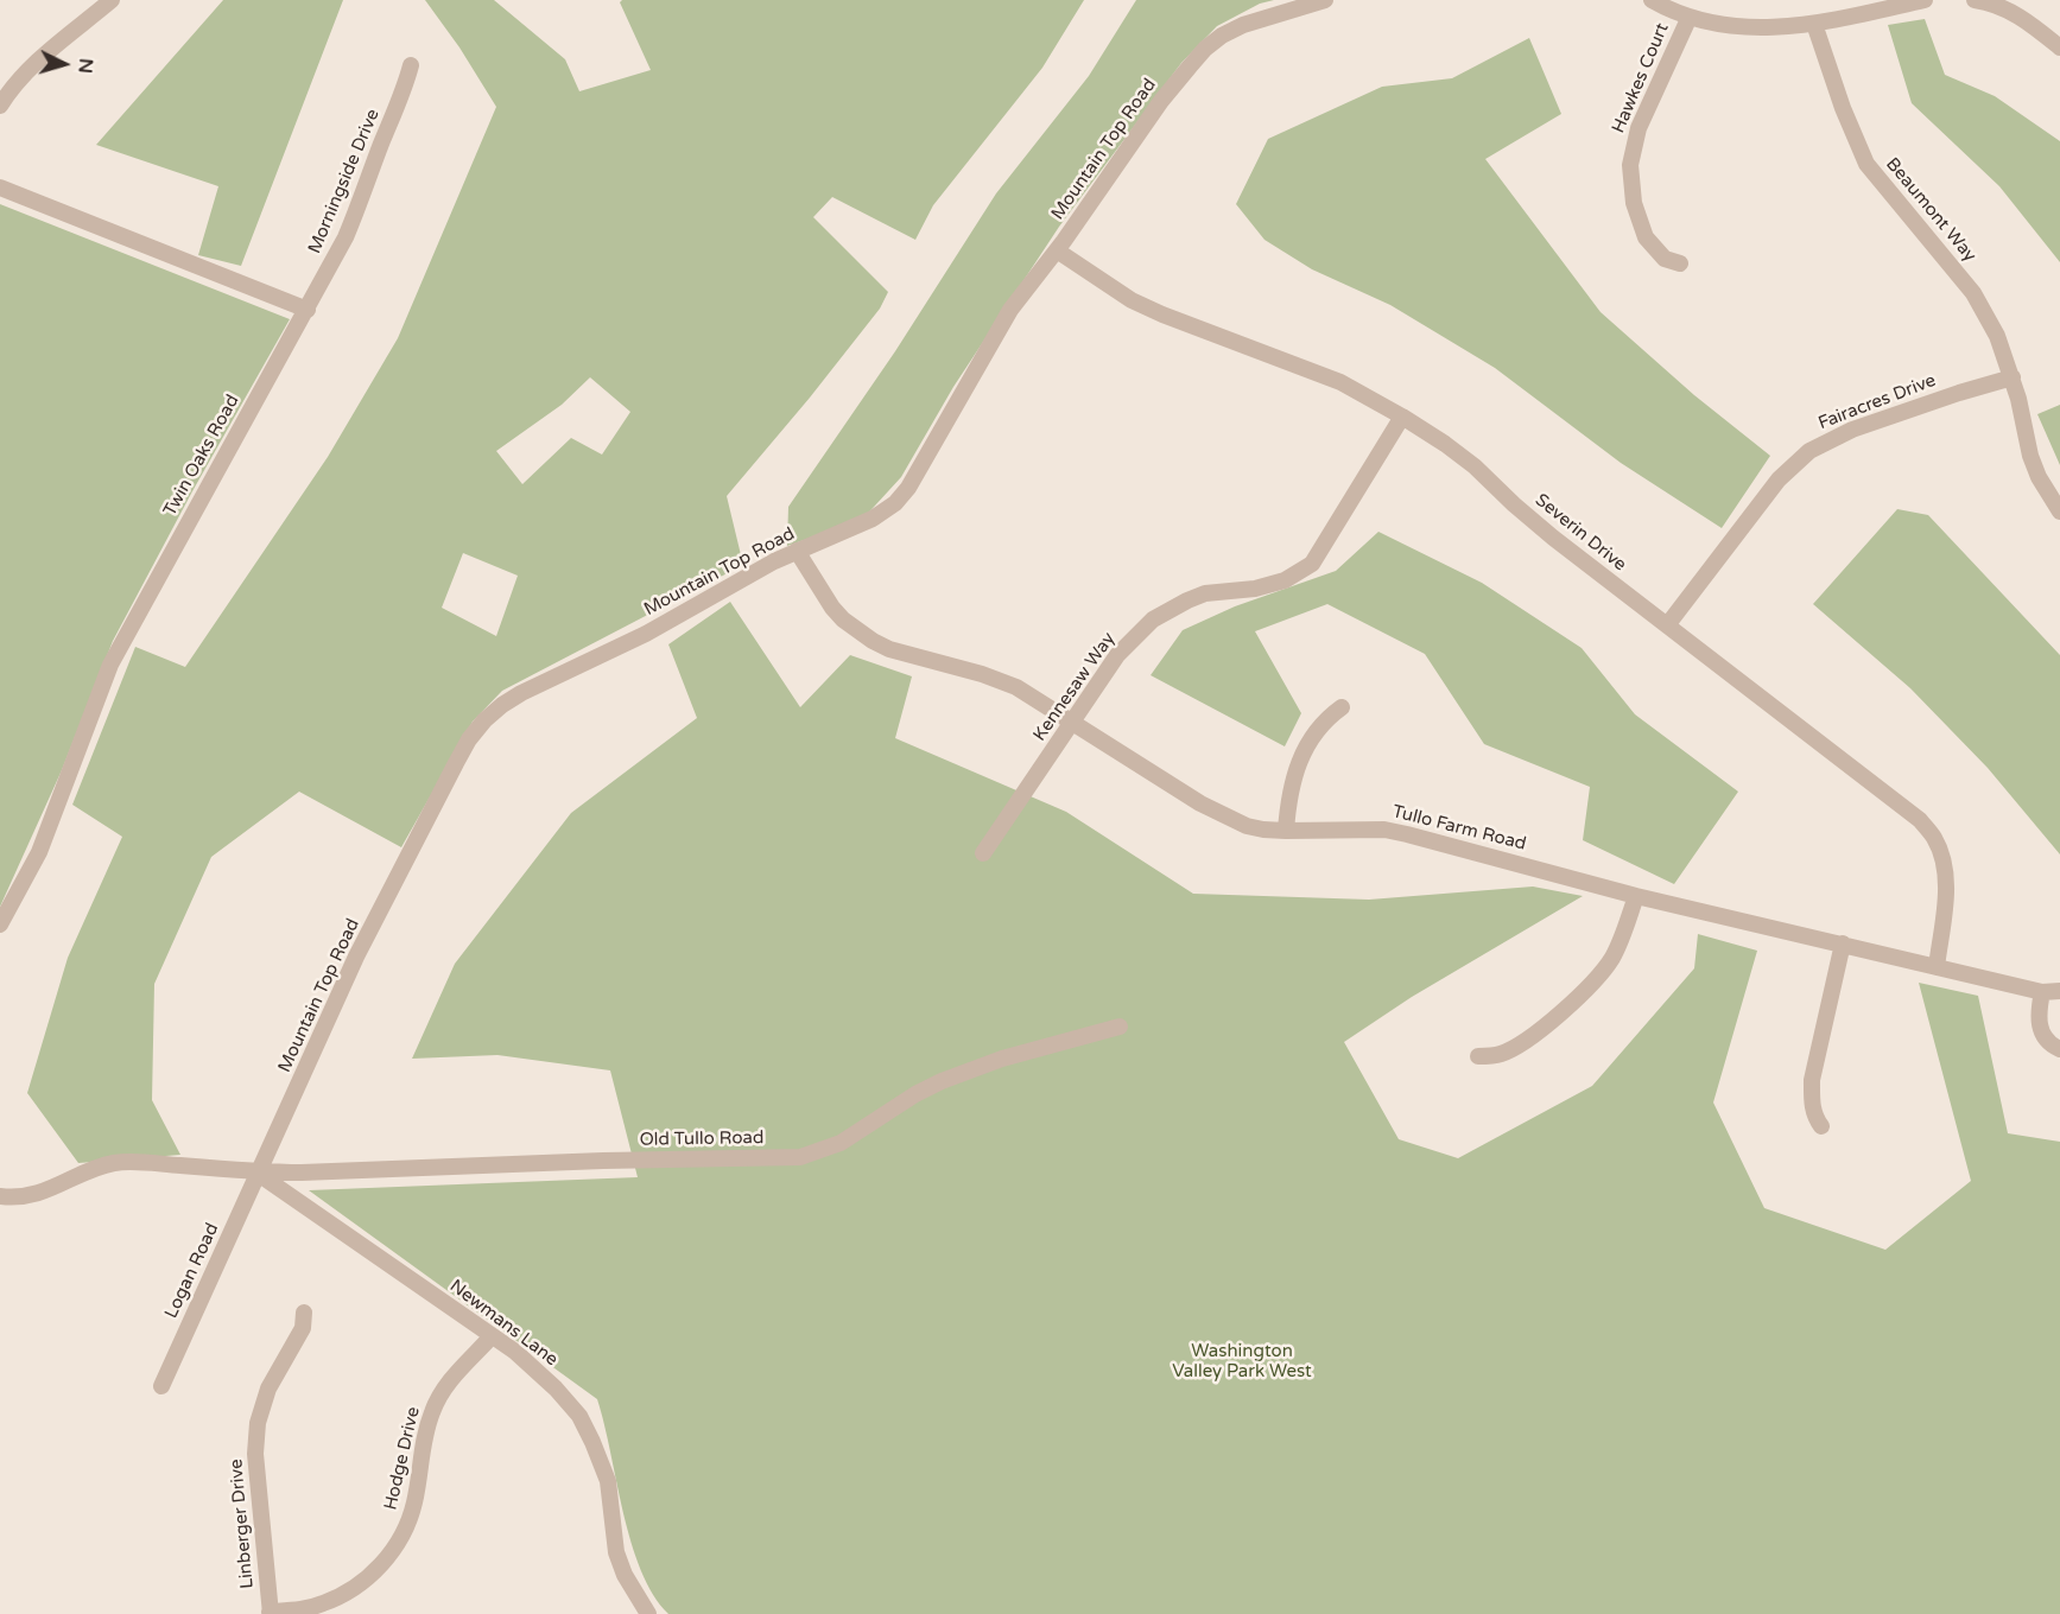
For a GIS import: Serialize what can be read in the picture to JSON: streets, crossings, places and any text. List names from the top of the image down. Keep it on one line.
{"streets":{"street":["Hawkes Court","Mountain Top Road","Morningside Drive","Beaumont Way","Fairacres Drive","Twin Oaks Road","Severin Drive","Kennesaw Way","Tullo Farm Road","Old Tullo Road","Logan Road","Newmans Lane","Hodge Drive","Linberger Drive"]},"crossings":[["Mountain Top Road","Severin Drive"],["Mountain Top Road","Tullo Farm Road"],["Mountain Top Road","Old Tullo Road"],["Mountain Top Road","Logan Road"],["Mountain Top Road","Newmans Lane"],["Morningside Drive","Twin Oaks Road"],["Beaumont Way","Fairacres Drive"],["Fairacres Drive","Severin Drive"],["Severin Drive","Kennesaw Way"],["Severin Drive","Tullo Farm Road"],["Kennesaw Way","Tullo Farm Road"],["Old Tullo Road","Logan Road"],["Old Tullo Road","Newmans Lane"],["Logan Road","Newmans Lane"],["Newmans Lane","Hodge Drive"],["Hodge Drive","Linberger Drive"]],"parks":["Washington Valley Park West"],"north":"right"}
